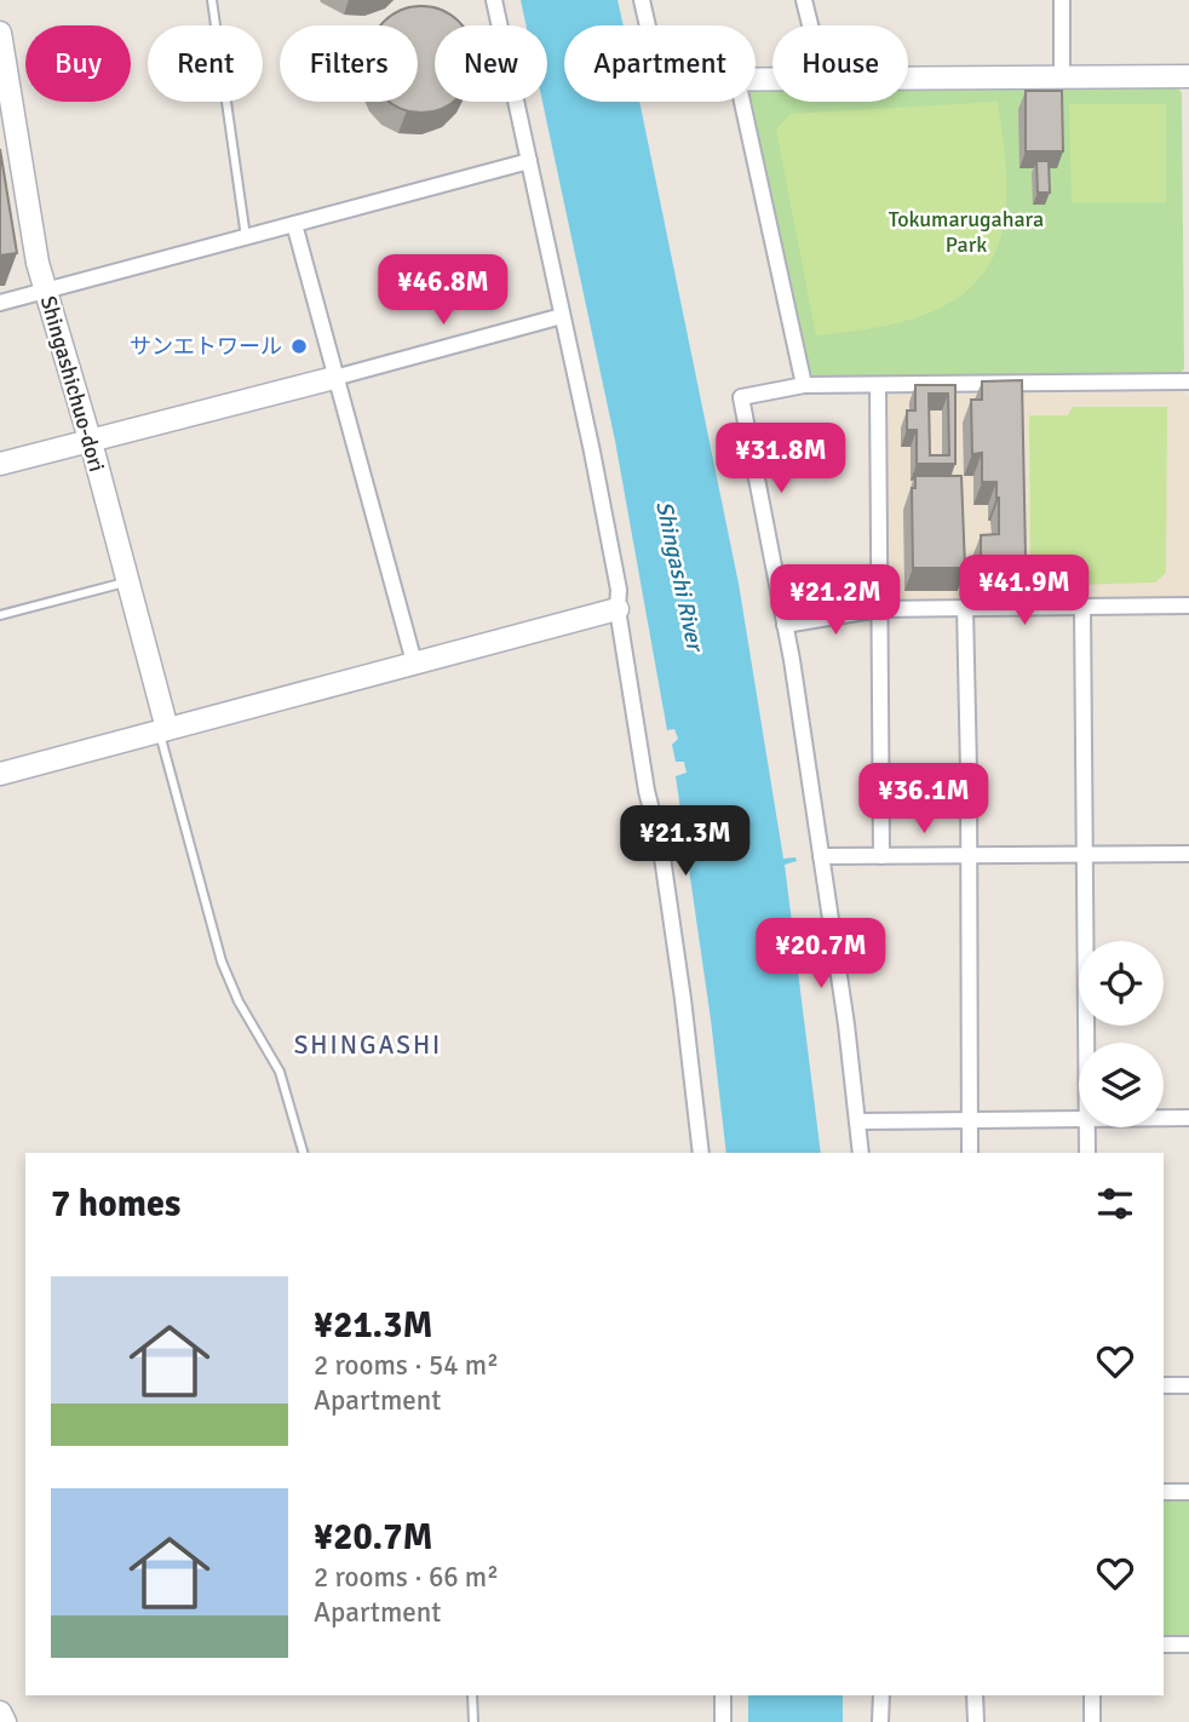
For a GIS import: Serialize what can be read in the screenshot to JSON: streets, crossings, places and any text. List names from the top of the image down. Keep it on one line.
{"streets":{"street":["Shingashichuo-dori"]},"districts":["SHINGASHI"],"water":["Shingashi River"],"parks":["Tokumarugahara Park"],"places":["サンエトワール"],"page":{"chip":["Buy","Rent","Filters","New","Apartment","House"],"price":["¥46.8M","¥31.8M","¥41.9M","¥21.2M","¥36.1M","¥21.3M","¥20.7M"],"heading":"7 homes","list":[{"name":"¥21.3M","note":"2 rooms · 54 m² · Apartment"},{"name":"¥20.7M","note":"2 rooms · 66 m² · Apartment"}]}}
